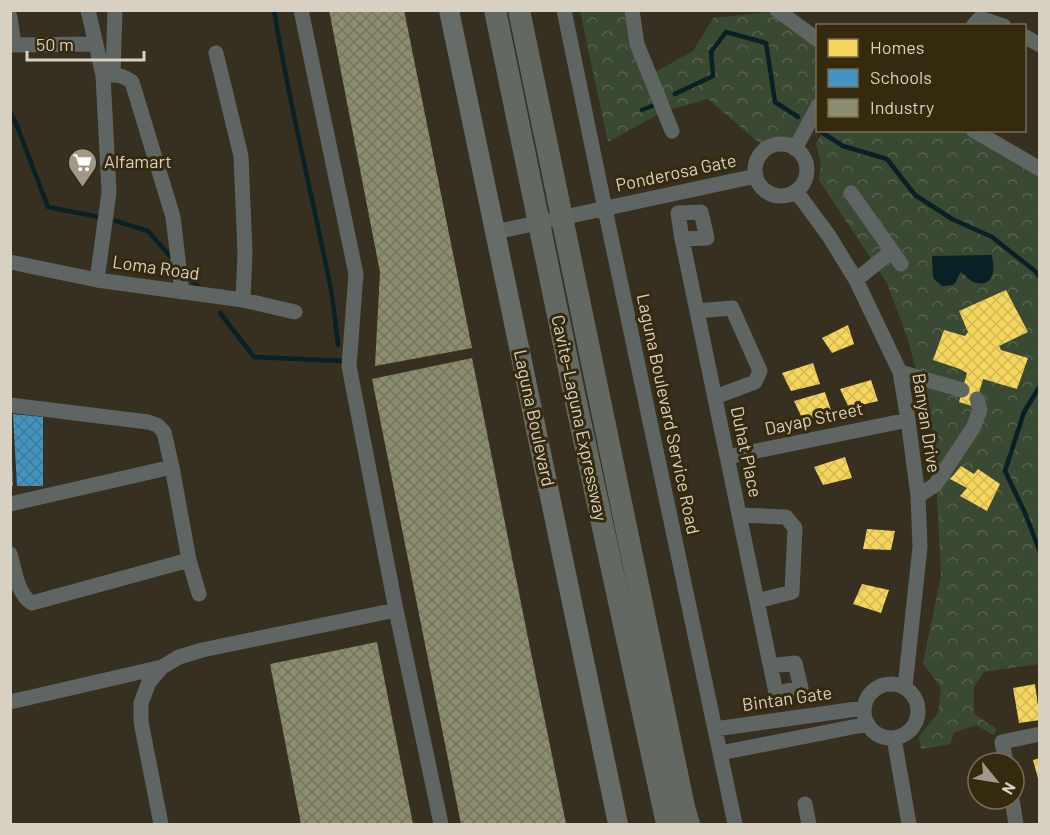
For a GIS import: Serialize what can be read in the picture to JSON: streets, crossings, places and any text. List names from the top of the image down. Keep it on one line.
{"streets":{"highway":["Cavite–Laguna Expressway"],"main road":["Laguna Boulevard"],"street":["Ponderosa Gate","Loma Road","Laguna Boulevard Service Road","Dayap Street","Banyan Drive","Duhat Place","Bintan Gate"]},"crossings":[["Ponderosa Gate","Laguna Boulevard Service Road"],["Ponderosa Gate","Laguna Boulevard"],["Ponderosa Gate","Banyan Drive"],["Laguna Boulevard Service Road","Bintan Gate"],["Dayap Street","Banyan Drive"],["Dayap Street","Duhat Place"],["Banyan Drive","Bintan Gate"]],"places":{"supermarket":["Alfamart"]},"legend":["Homes","Schools","Industry"],"scale_bar":"50 m","north":"bottom right"}
